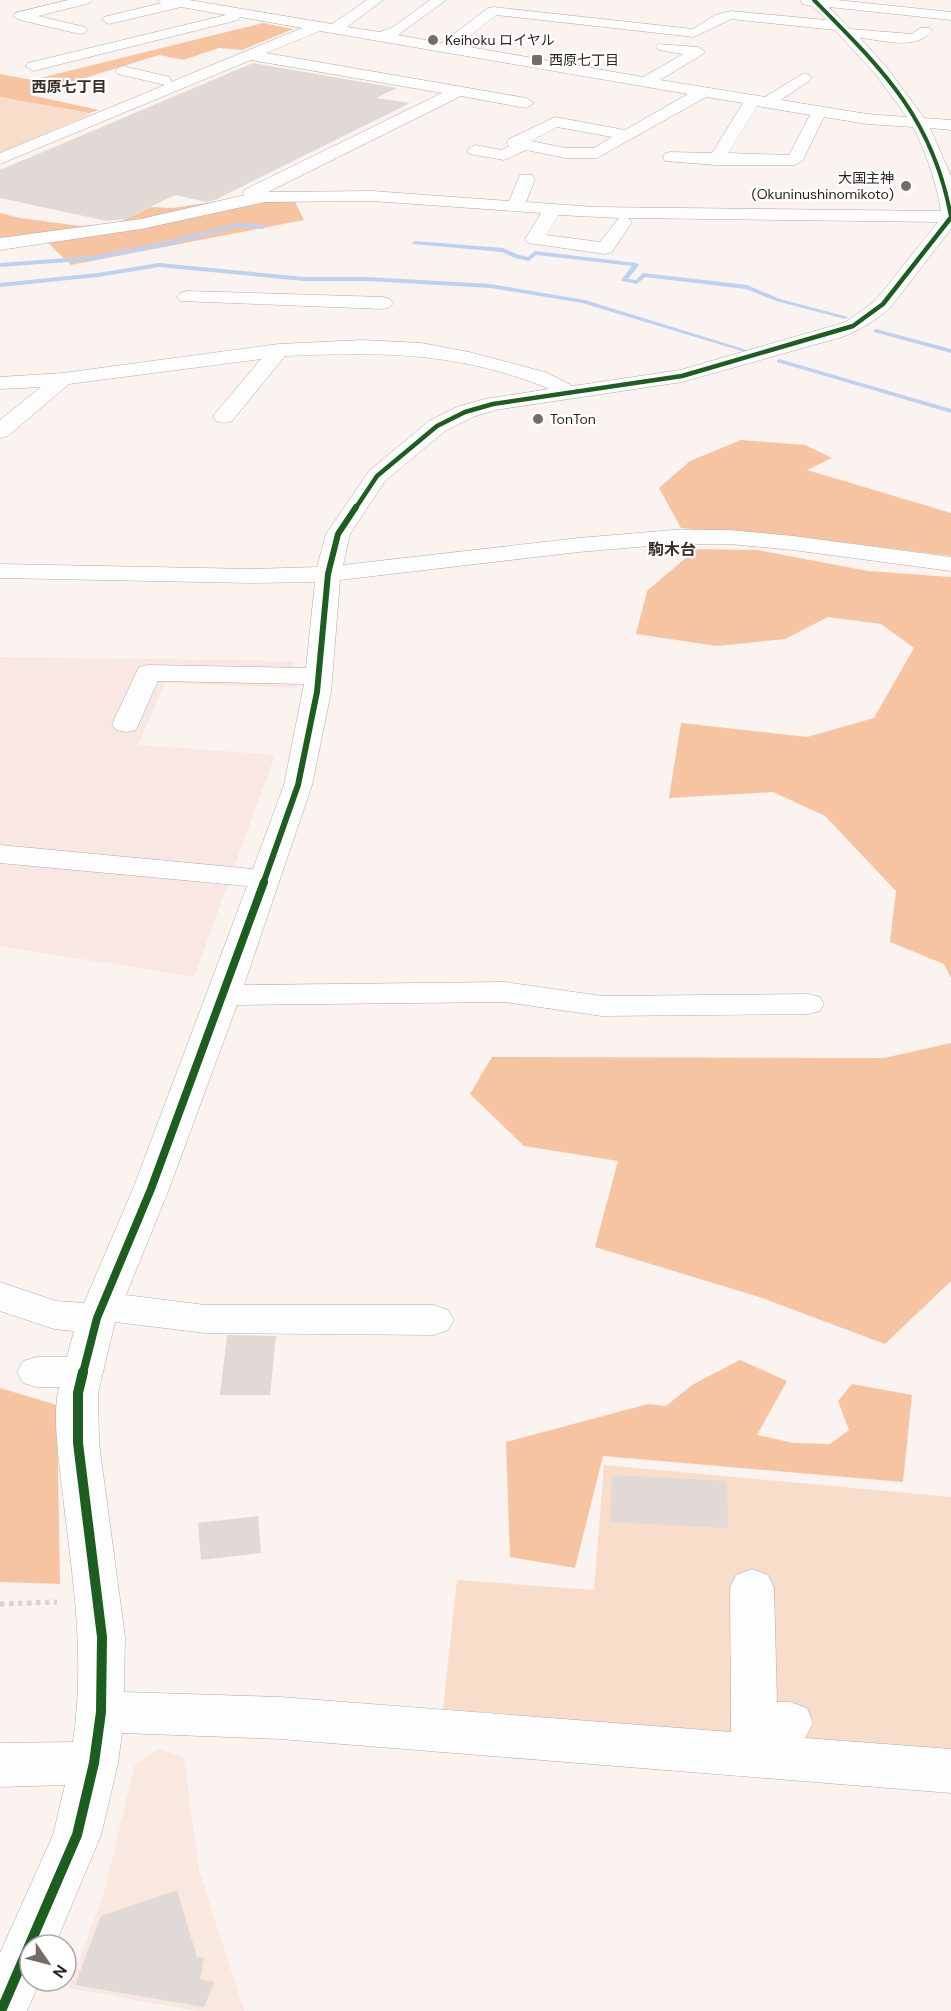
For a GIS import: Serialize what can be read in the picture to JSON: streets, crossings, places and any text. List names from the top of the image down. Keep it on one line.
{"districts":["西原七丁目","駒木台"],"places":{"other":["Keihoku ロイヤル","大国主神 (Okuninushinomikoto)","TonTon"],"transit":["西原七丁目"]},"north":"bottom right"}
